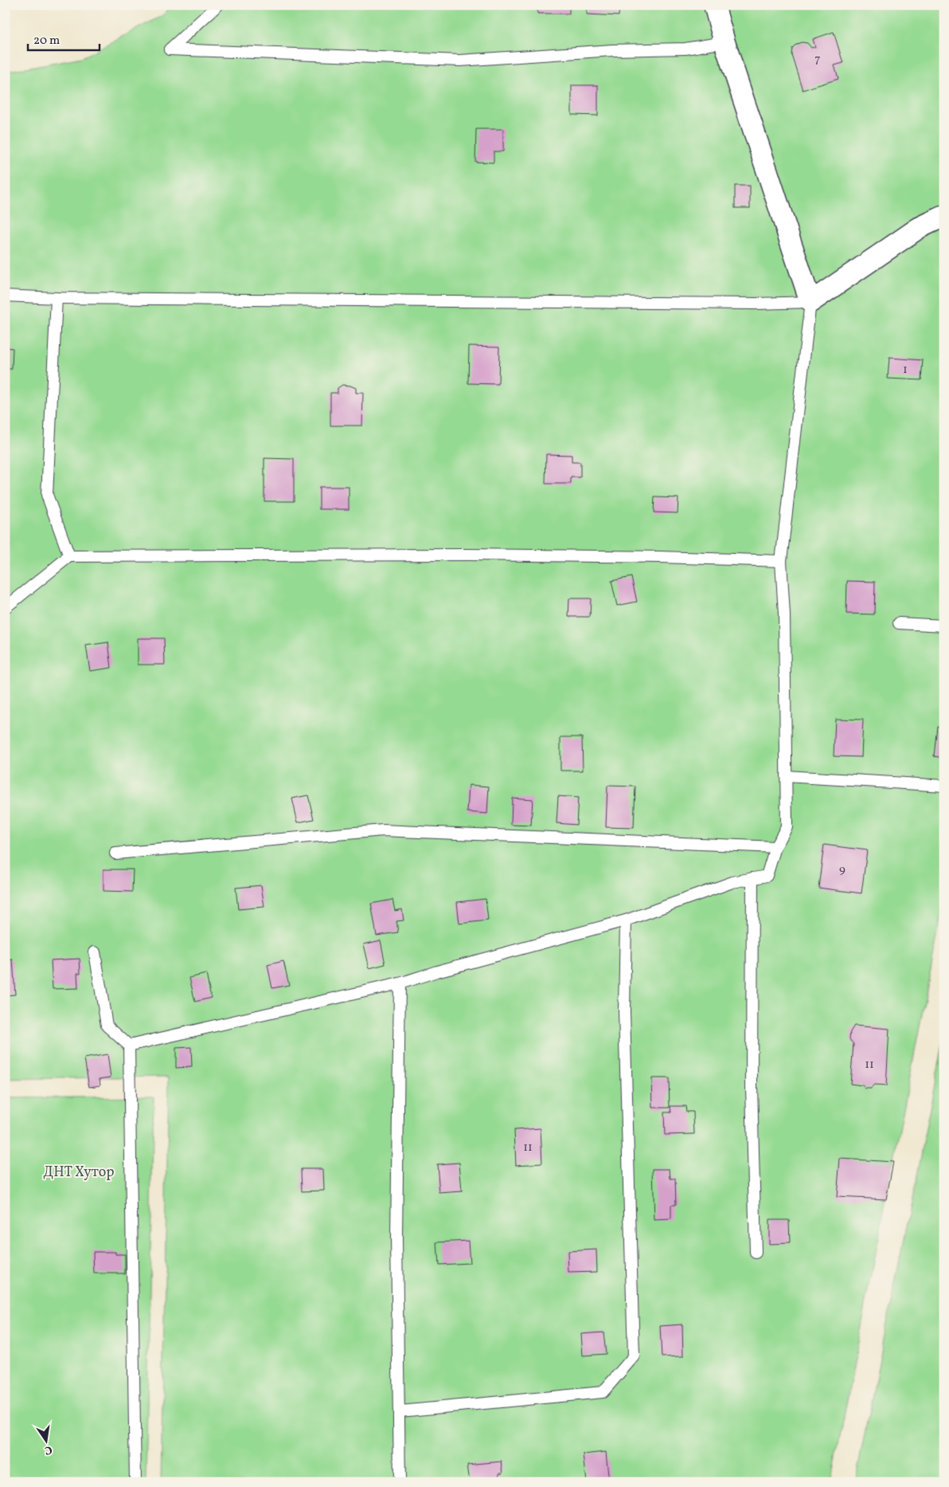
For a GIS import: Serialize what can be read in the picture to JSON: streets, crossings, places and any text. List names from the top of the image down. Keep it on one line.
{"parks":["ДНТ Хутор"],"house_numbers":["7","1","9","11","11"],"scale_bar":"20 m","north":"bottom"}
